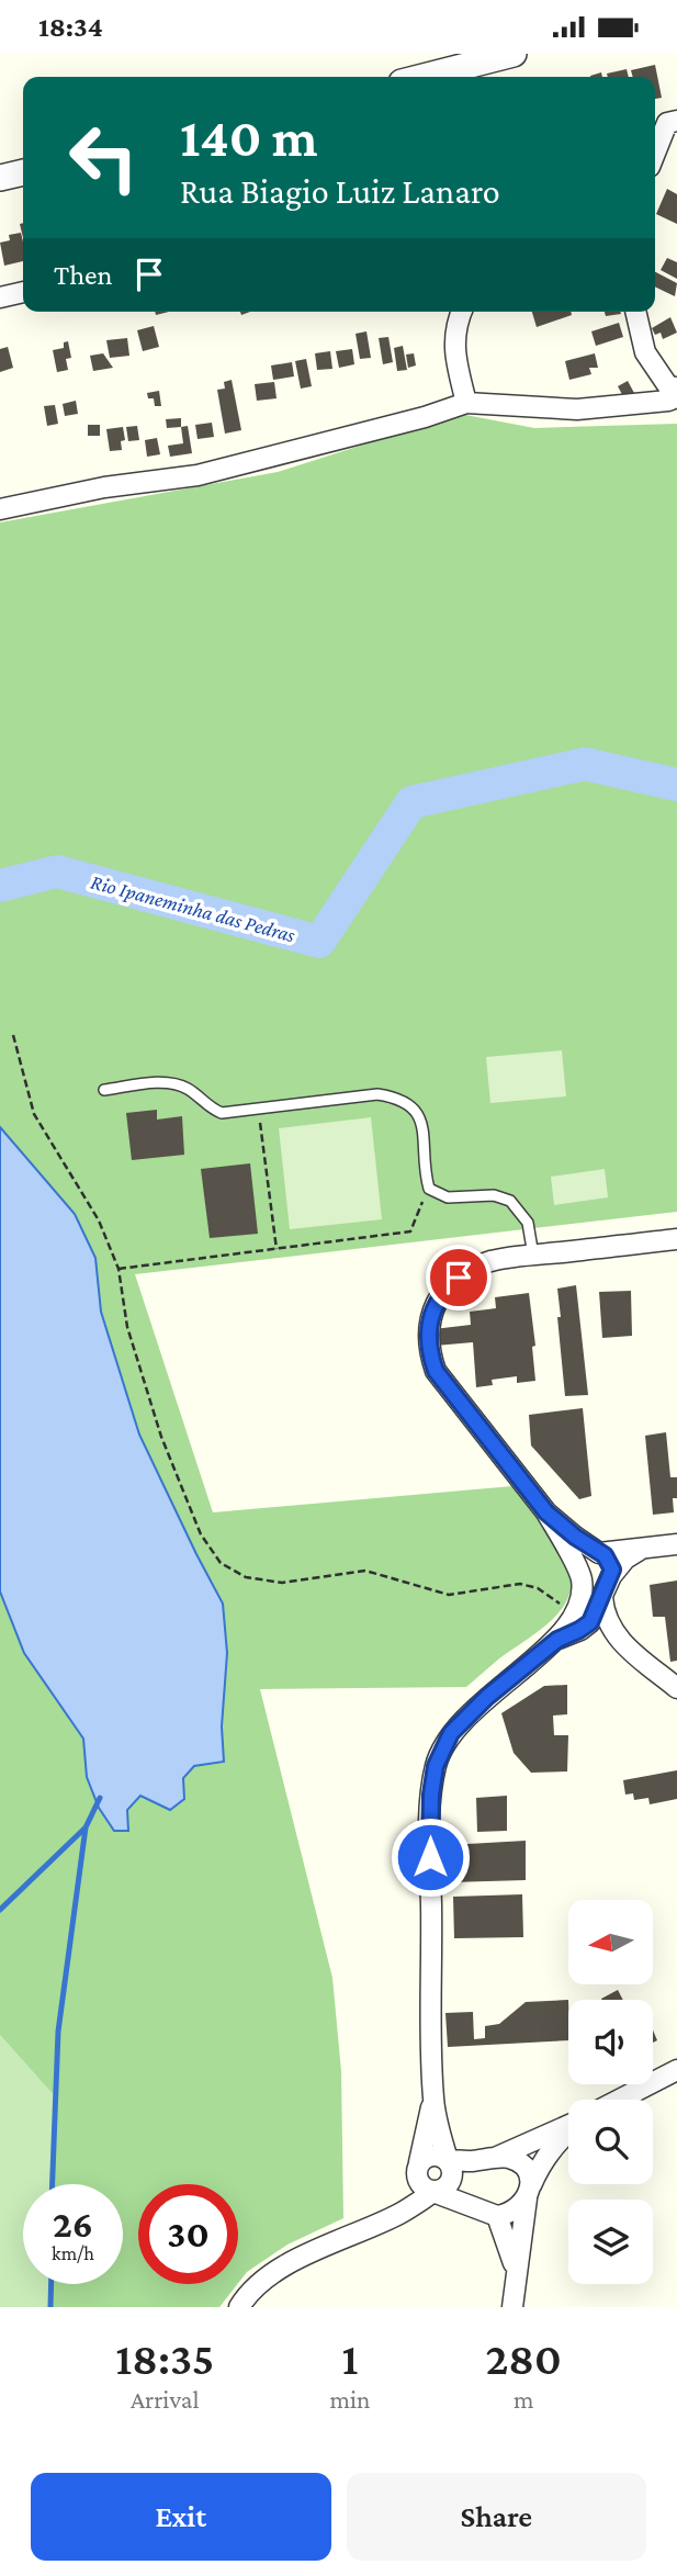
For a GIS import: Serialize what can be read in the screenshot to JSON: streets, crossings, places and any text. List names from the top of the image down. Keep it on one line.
{"water":["Rio Ipaneminha das Pedras"],"north":"left","page":{"status":"18:34","turn":["140 m","Rua Biagio Luiz Lanaro"],"then":"Then","speed":"26 km/h","limit":"30","eta":["18:35","Arrival","1","min","280","m"],"buttons":["Exit","Share"]}}
